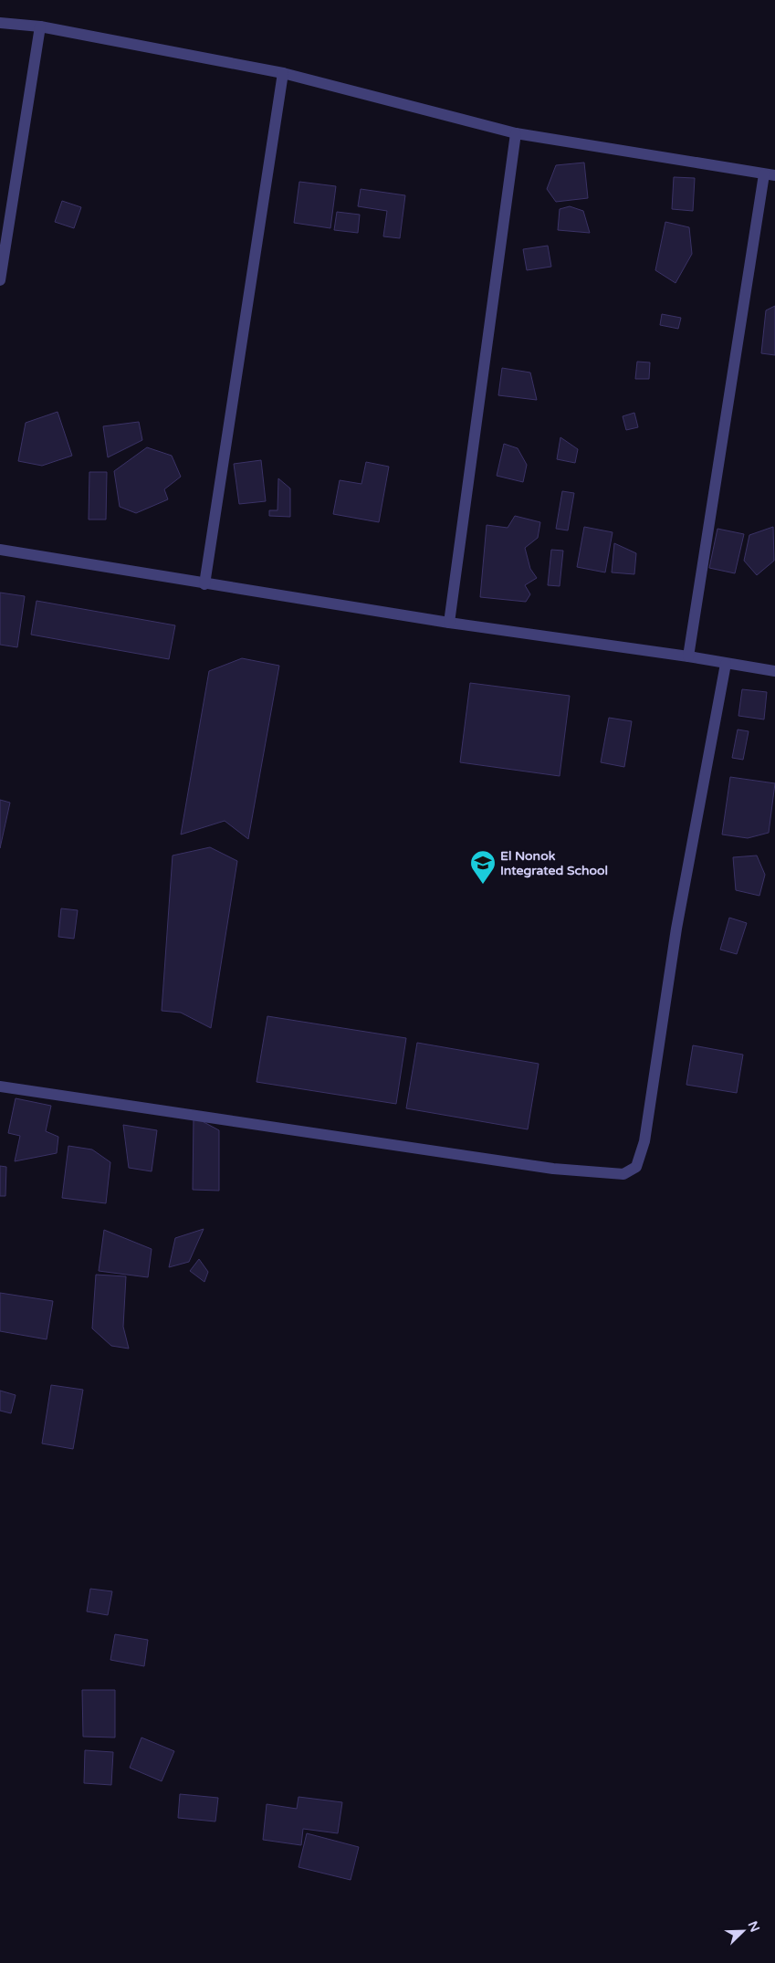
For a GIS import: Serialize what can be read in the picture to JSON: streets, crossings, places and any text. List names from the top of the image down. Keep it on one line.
{"places":{"school or university":["El Nonok Integrated School"]},"north":"top right"}
